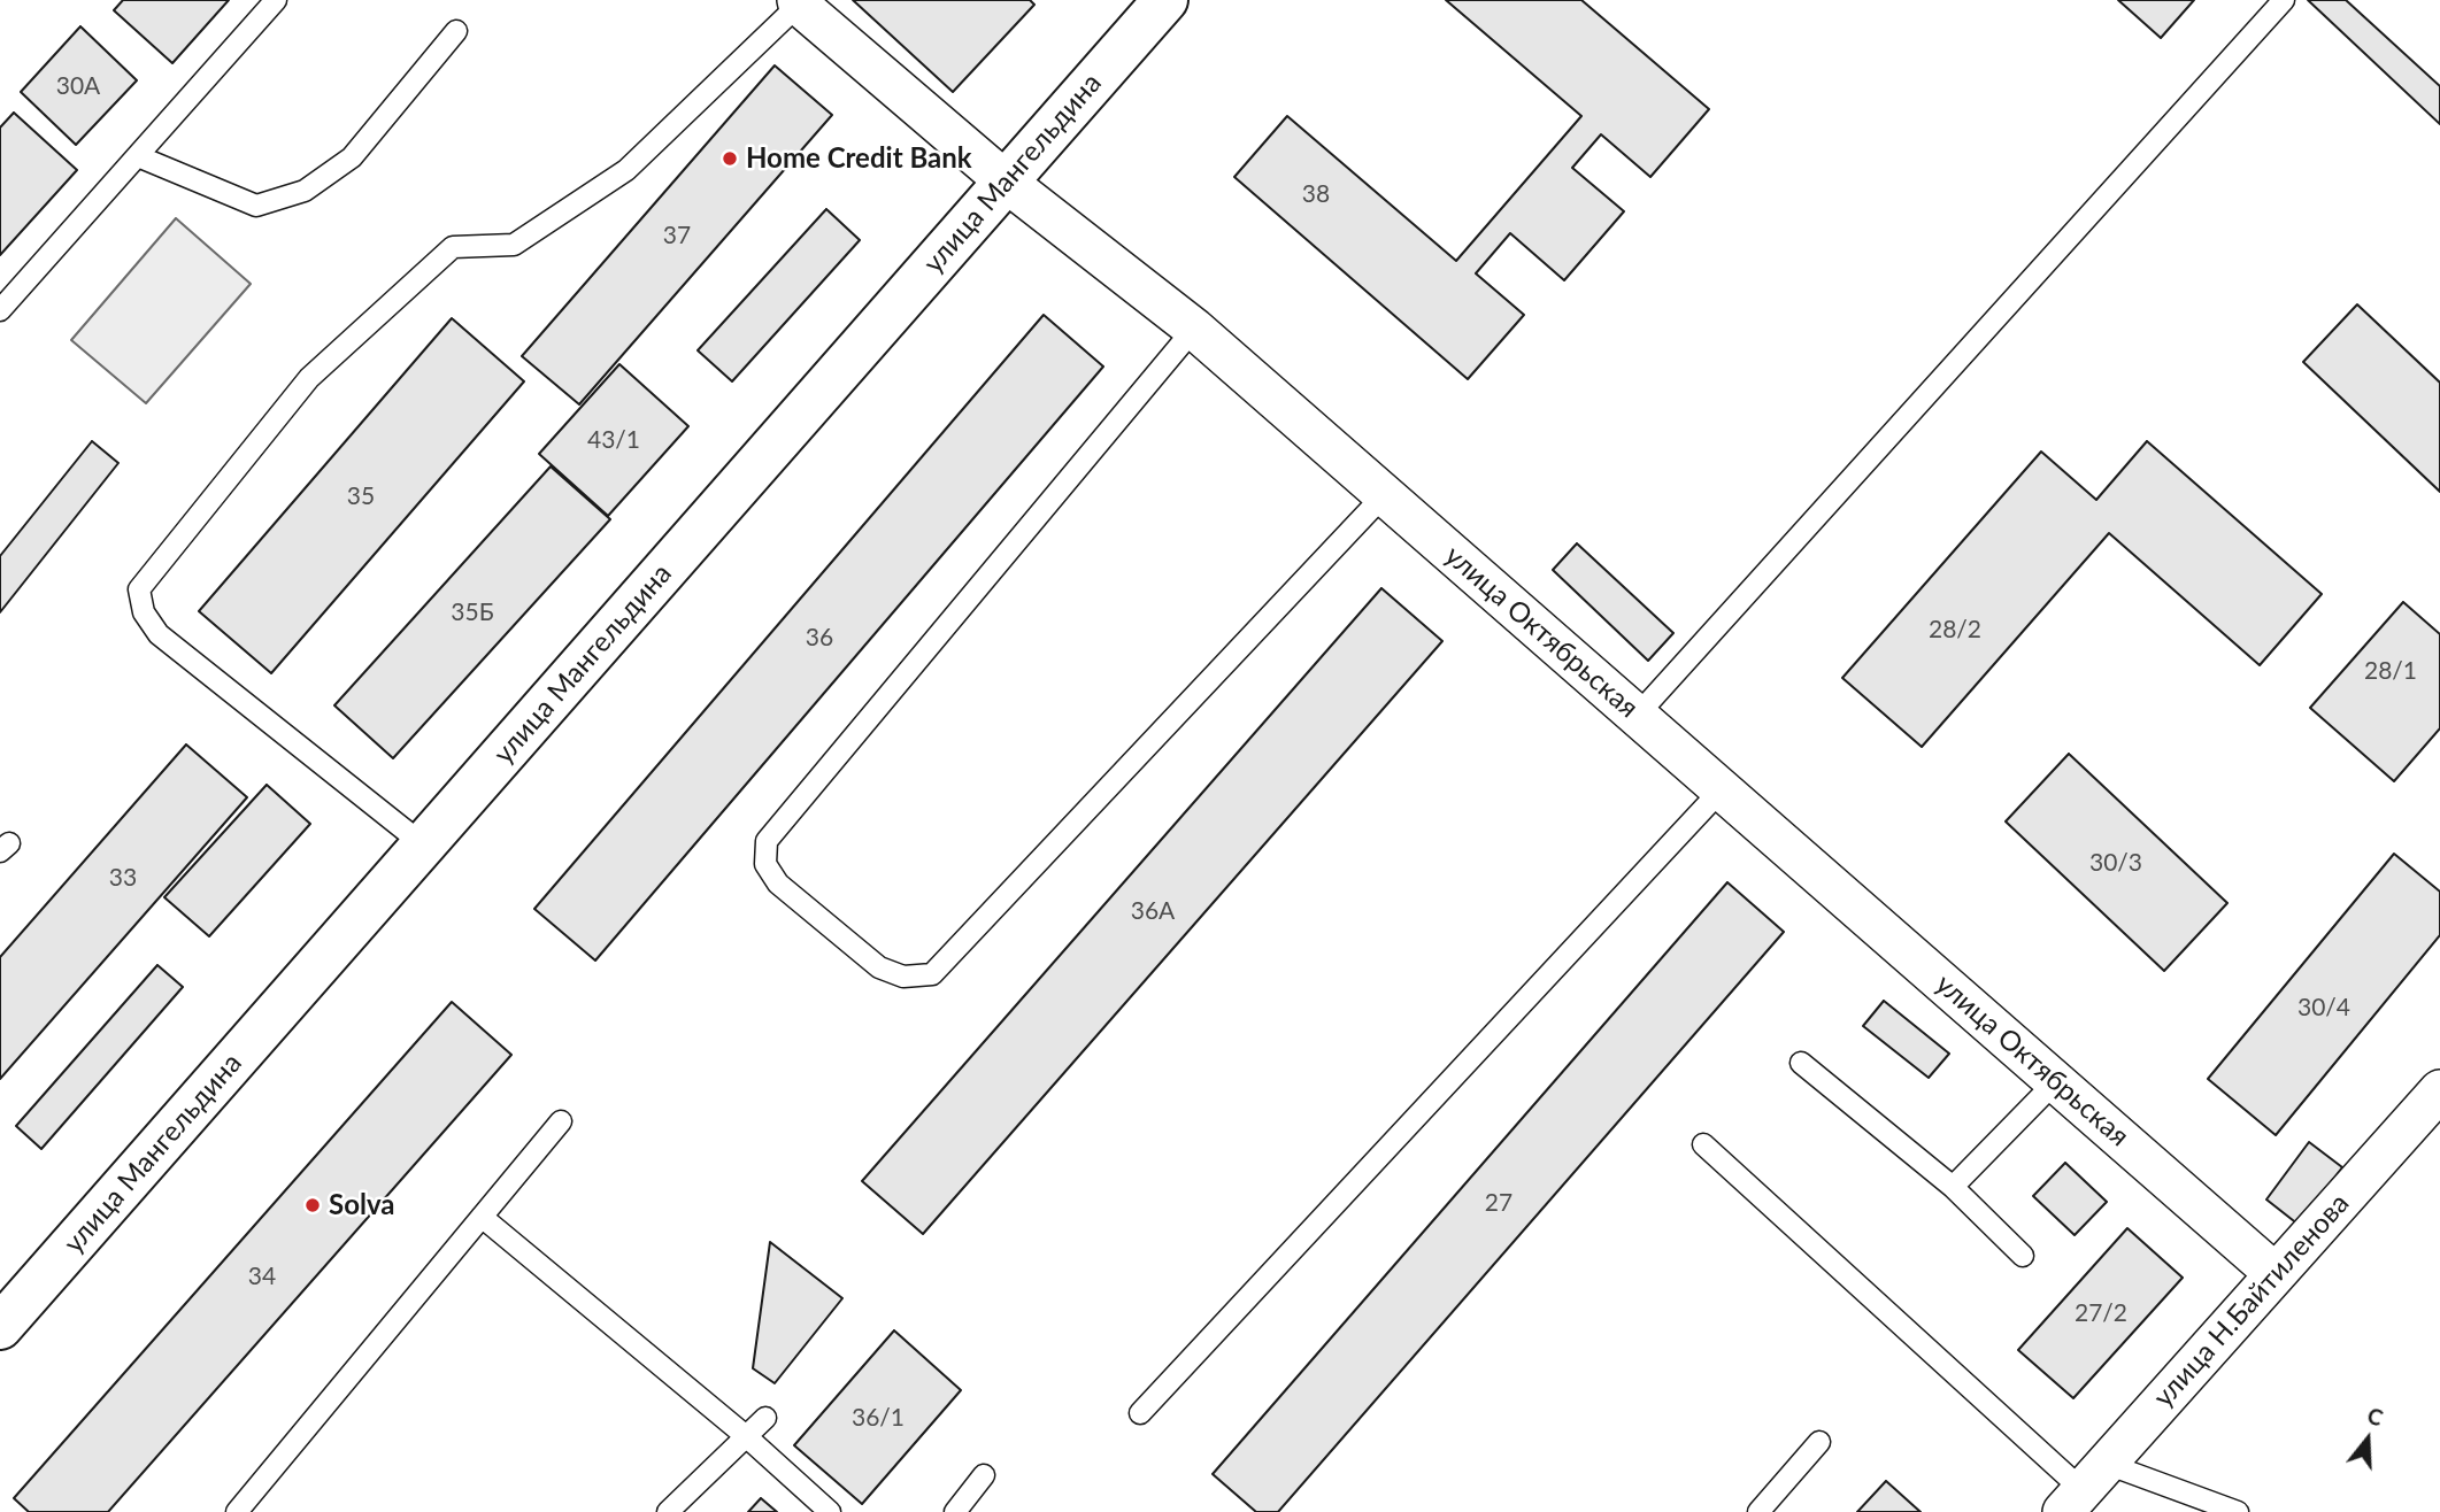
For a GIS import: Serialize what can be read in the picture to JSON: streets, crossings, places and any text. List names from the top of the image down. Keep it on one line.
{"streets":{"street":["улица Мангельдина","улица Октябрьская","улица Н.Байтиленова"]},"crossings":[["улица Мангельдина","улица Октябрьская"],["улица Октябрьская","улица Н.Байтиленова"]],"places":["Home Credit Bank","Solva"],"house_numbers":["30А","38","37","43/1","35","35Б","28/2","36","28/1","30/3","33","36А","30/4","27","34","27/2","36/1"],"north":"top"}
